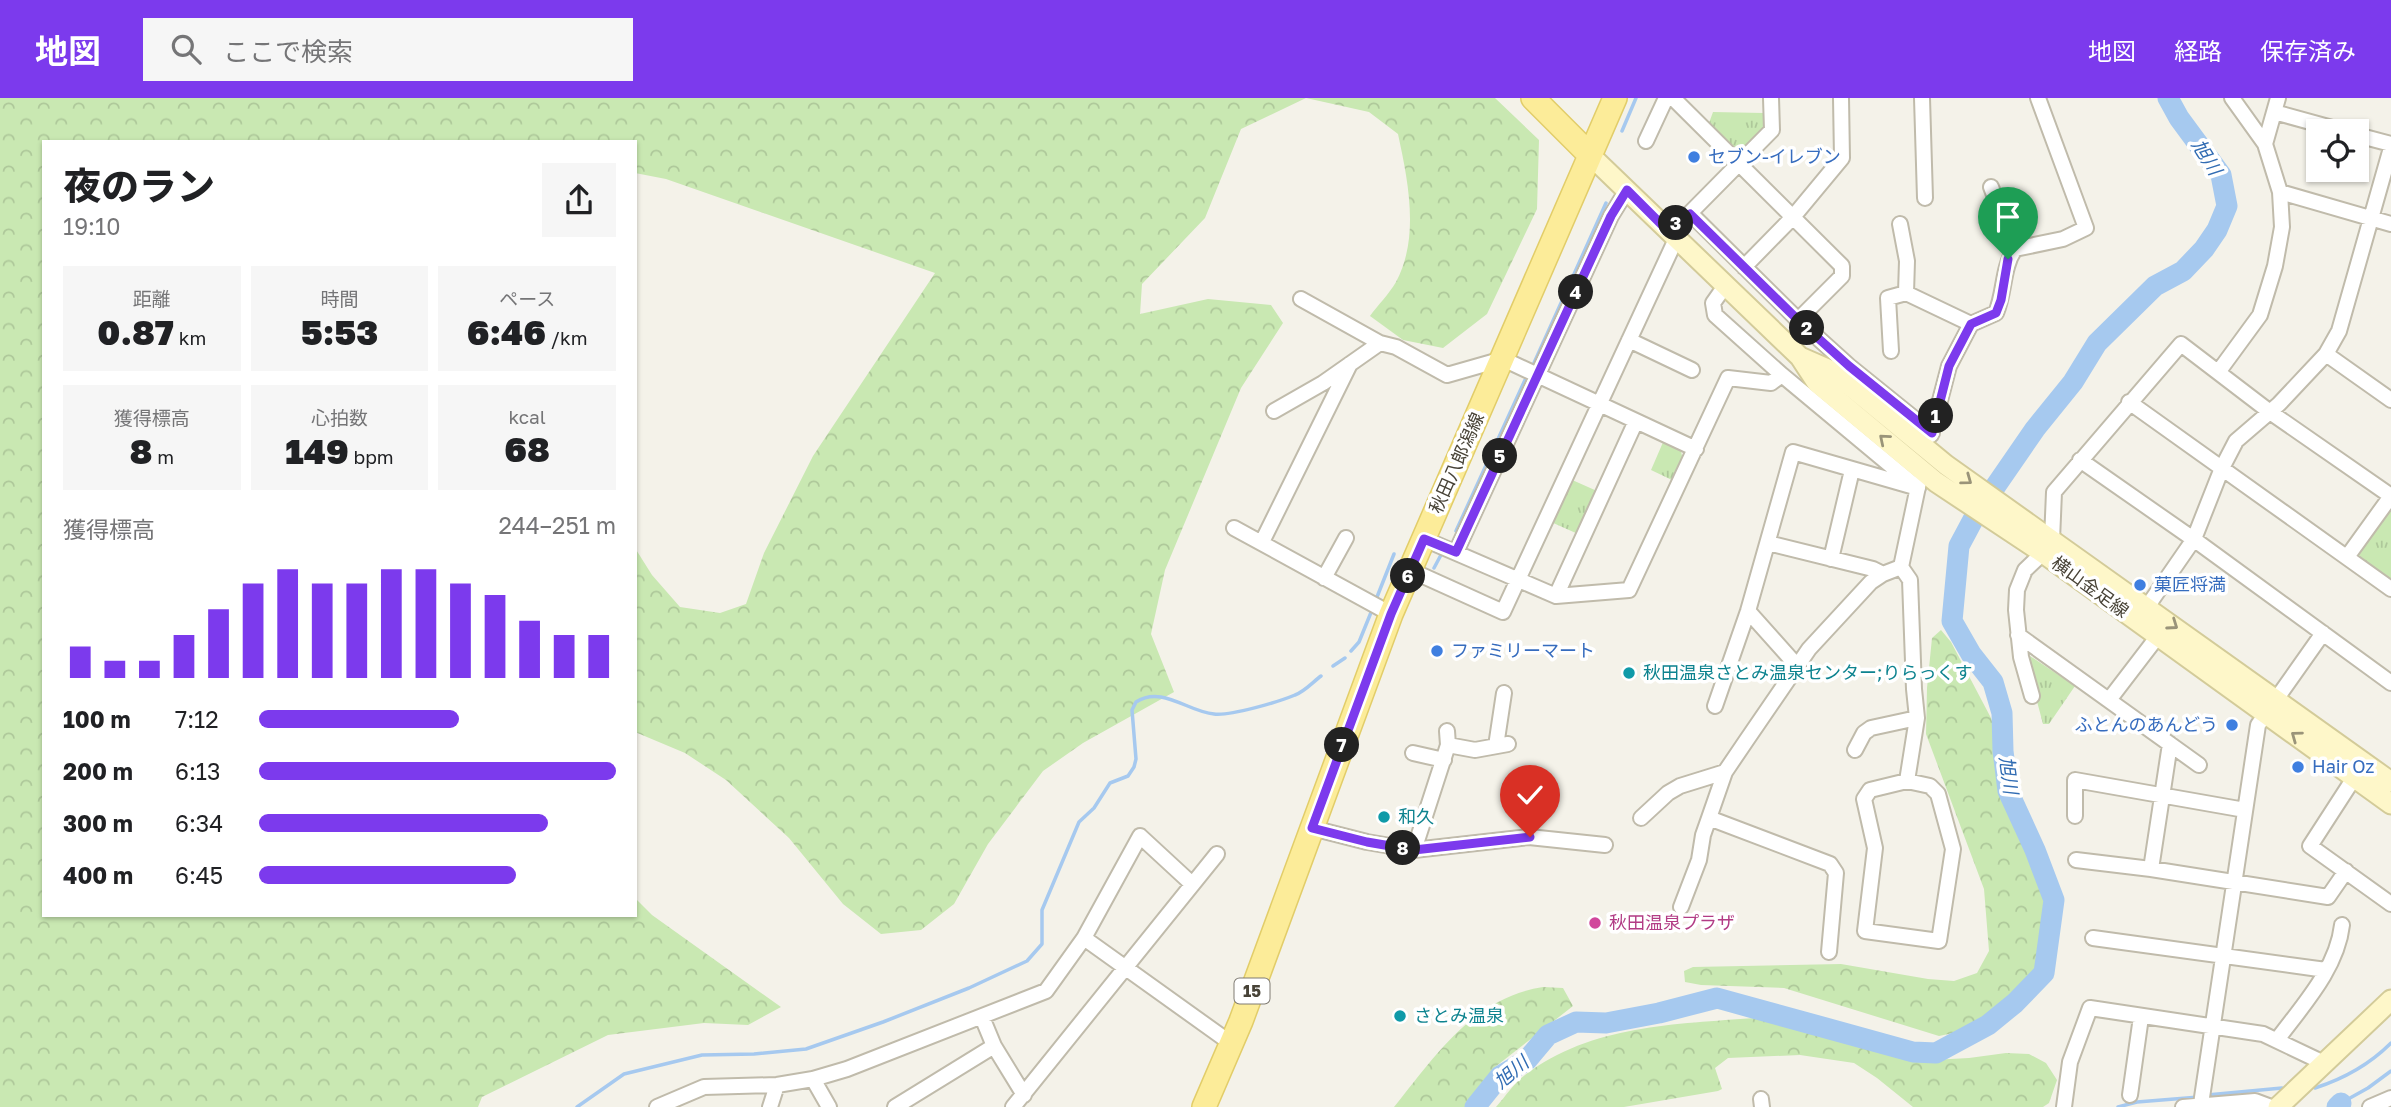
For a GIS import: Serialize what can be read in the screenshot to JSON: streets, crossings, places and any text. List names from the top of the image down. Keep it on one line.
{"streets":{"main road":["秋田八郎潟線","横山金足線","15"]},"crossings":[["秋田八郎潟線","横山金足線"]],"water":["旭川"],"places":["セブン-イレブン","菓匠将満","ファミリーマート","秋田温泉さとみ温泉センター;りらっくす","ふとんのあんどう","Hair Oz","和久","秋田温泉プラザ","さとみ温泉"],"page":{"header":"地図","search":"ここで検索","nav":["地図","経路","保存済み"],"heading":["夜のラン","19:10"],"pins":["3","4","2","1","5","6","7","8"],"stats":[["距離","0.87 km"],["時間","5:53"],["ペース","6:46 /km"],["獲得標高","8 m"],["心拍数","149 bpm"],["kcal","68"]],"chart":["獲得標高","244–251 m"],"list":[{"name":"100 m","note":"7:12"},{"name":"200 m","note":"6:13"},{"name":"300 m","note":"6:34"},{"name":"400 m","note":"6:45"}]}}
